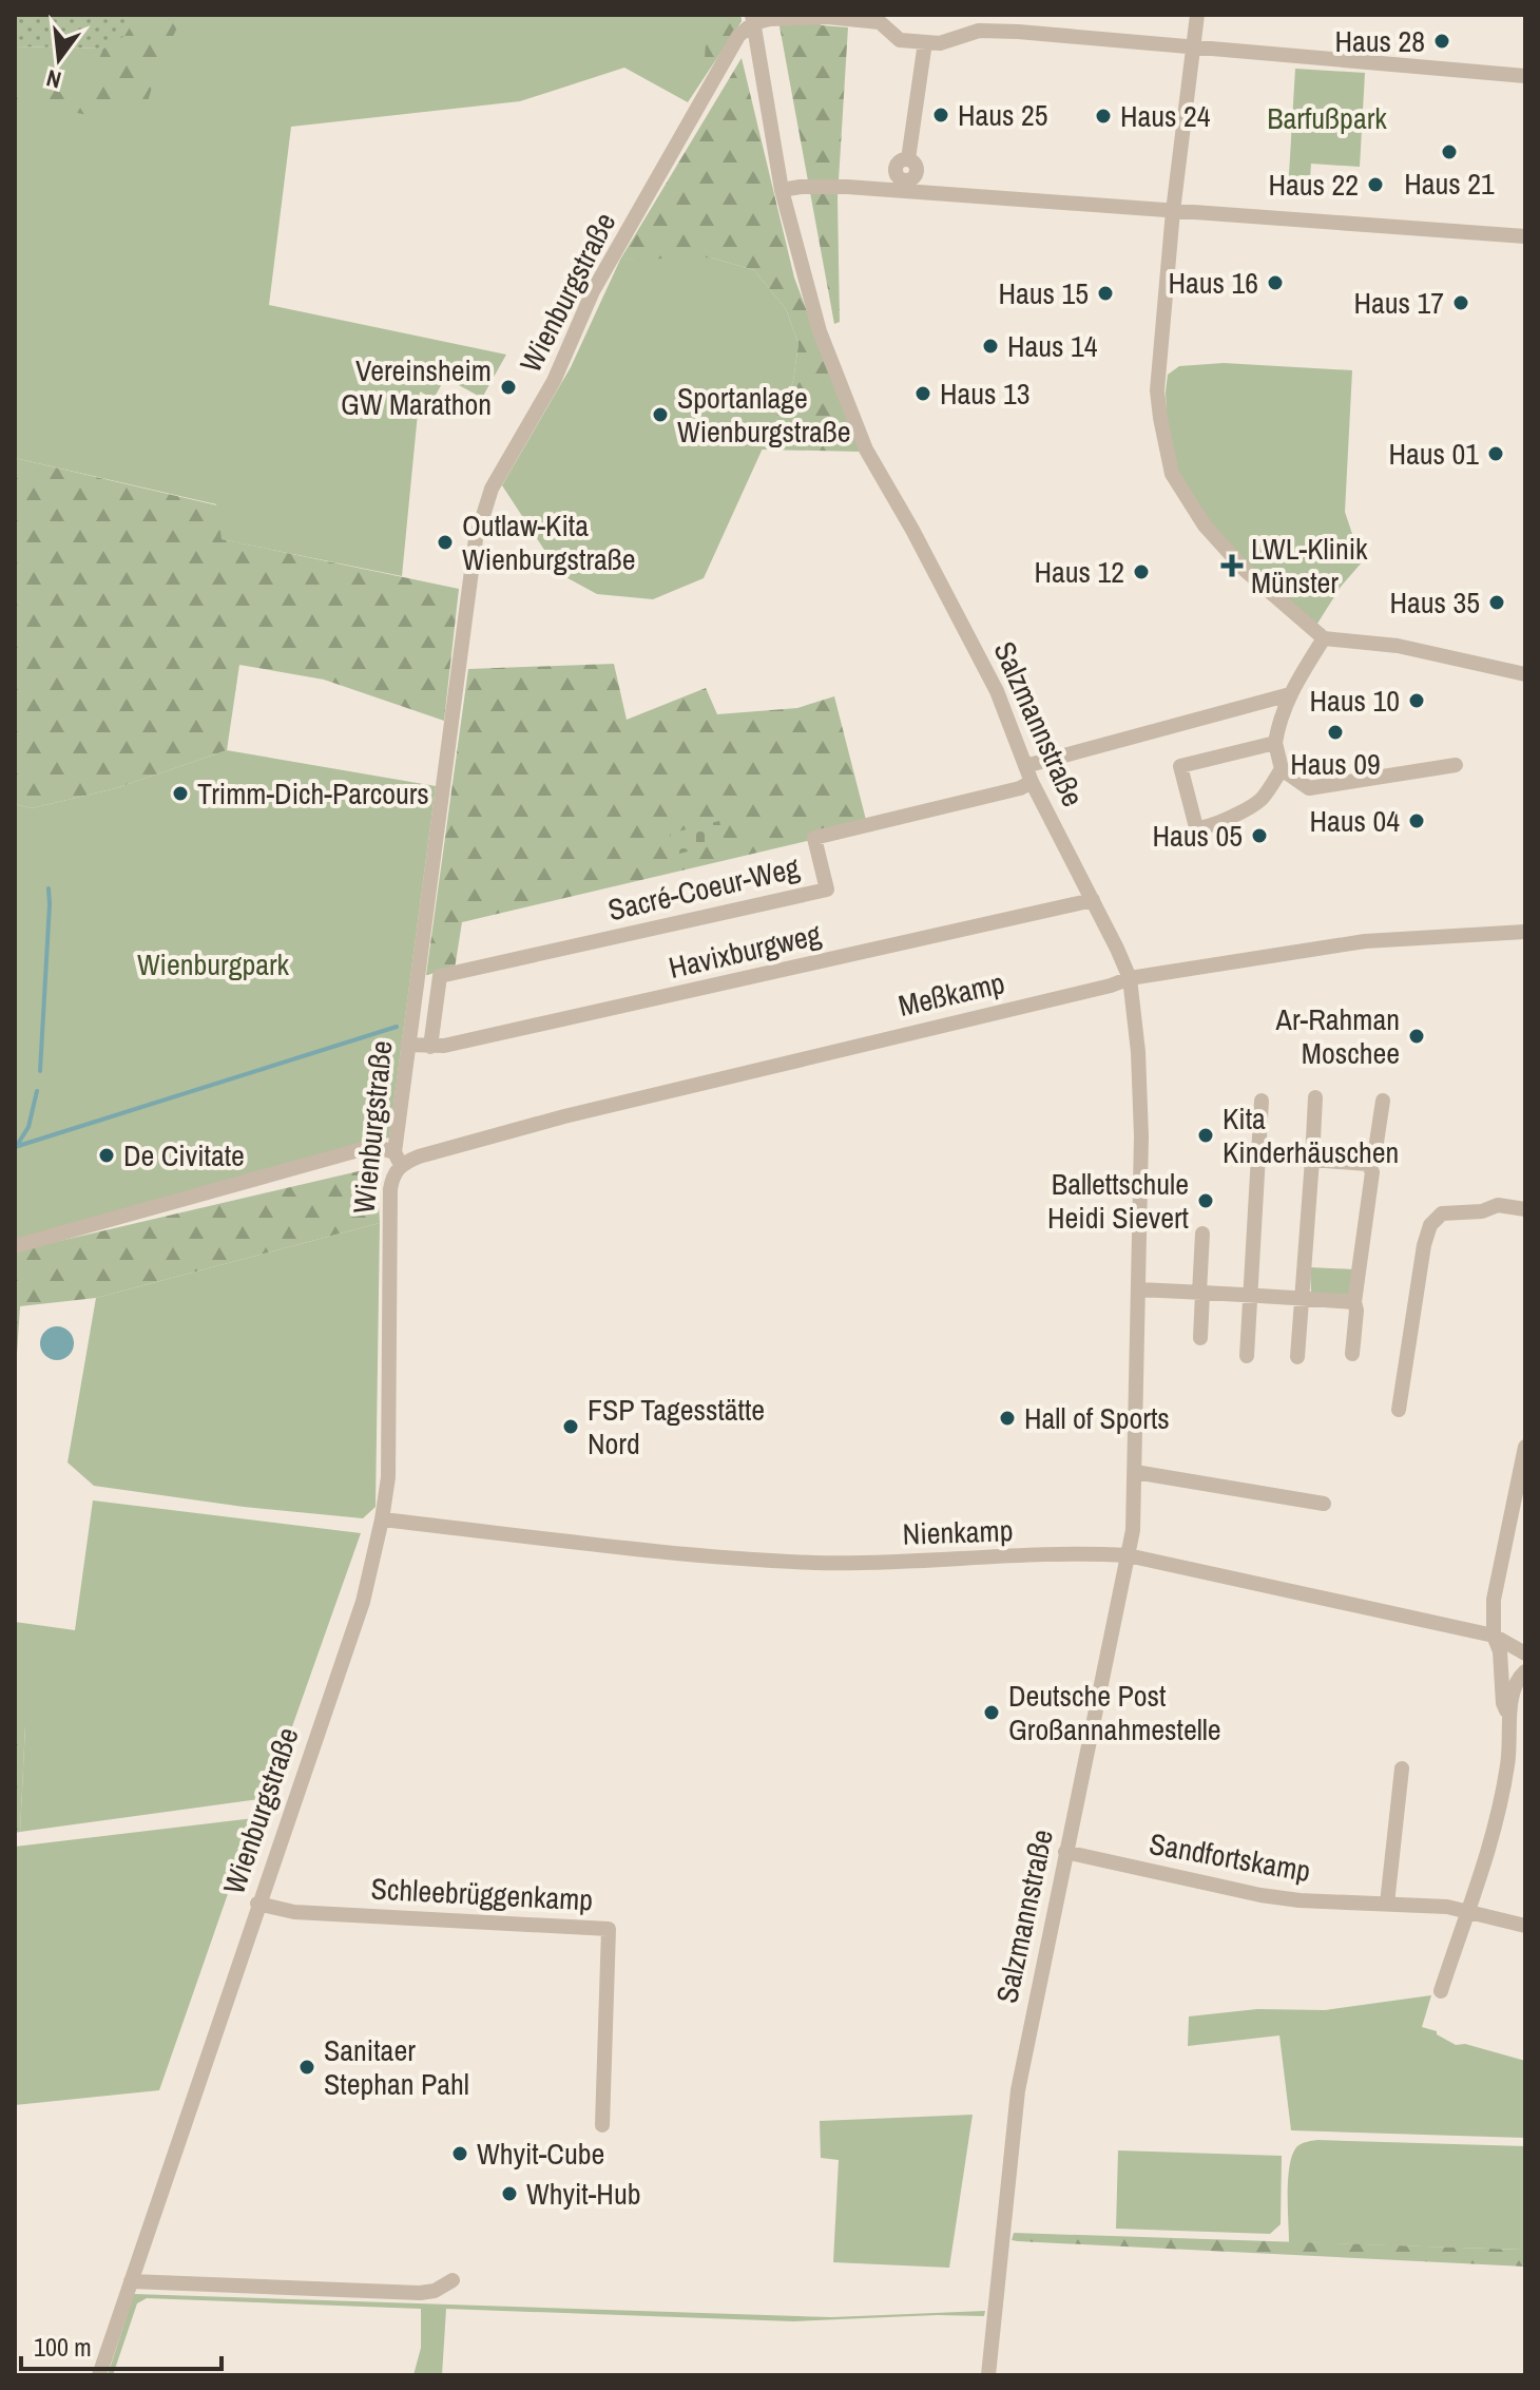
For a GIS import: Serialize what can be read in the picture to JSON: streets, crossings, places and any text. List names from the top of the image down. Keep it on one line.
{"streets":{"street":["Wienburgstraße","Salzmannstraße","Sacré-Coeur-Weg","Havixburgweg","Meßkamp","Nienkamp","Sandfortskamp","Schleebrüggenkamp"]},"crossings":[["Wienburgstraße","Salzmannstraße"],["Wienburgstraße","Havixburgweg"],["Wienburgstraße","Meßkamp"],["Wienburgstraße","Nienkamp"],["Wienburgstraße","Schleebrüggenkamp"],["Salzmannstraße","Sacré-Coeur-Weg"],["Salzmannstraße","Havixburgweg"],["Salzmannstraße","Meßkamp"],["Salzmannstraße","Nienkamp"],["Salzmannstraße","Sandfortskamp"],["Sacré-Coeur-Weg","Havixburgweg"]],"parks":["Barfußpark","Wienburgpark"],"places":{"other":["Haus 28","Haus 25","Haus 24","Haus 21","Haus 22","Haus 16","Haus 15","Haus 17","Haus 14","Vereinsheim GW Marathon","Haus 13","Sportanlage Wienburgstraße","Haus 01","Outlaw-Kita Wienburgstraße","Haus 12","Haus 35","Haus 10","Haus 09","Trimm-Dich-Parcours","Haus 04","Haus 05","Ar-Rahman Moschee","Kita Kinderhäuschen","De Civitate","Ballettschule Heidi Sievert","Hall of Sports","FSP Tagesstätte Nord","Deutsche Post Großannahmestelle","Sanitaer Stephan Pahl","Whyit-Cube","Whyit-Hub"],"health":["LWL-Klinik Münster"]},"scale_bar":"100 m","north":"bottom"}
